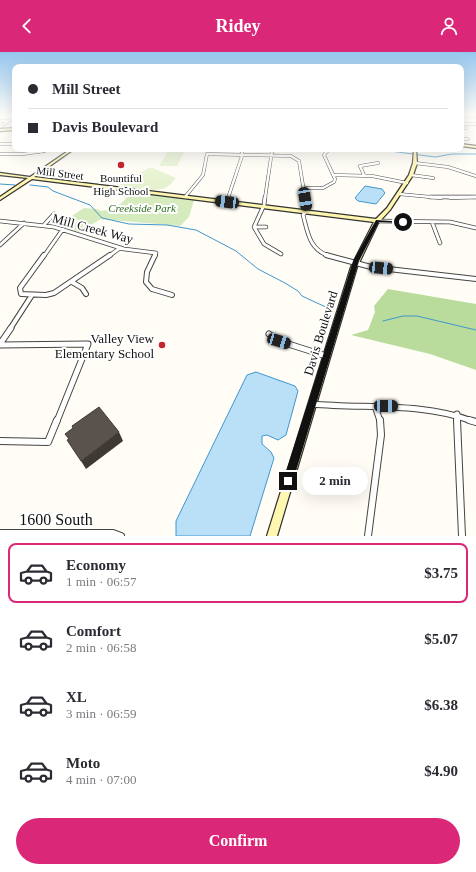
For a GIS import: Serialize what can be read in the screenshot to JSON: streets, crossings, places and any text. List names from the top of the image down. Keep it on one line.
{"streets":{"street":["Mill Street","Mill Creek Way","Davis Boulevard","1600 South"]},"crossings":[["Mill Street","Davis Boulevard"]],"parks":["Creekside Park"],"places":["Bountiful High School","Valley View Elementary School"],"page":{"header":"Ridey","banner":["Mill Street","Davis Boulevard"],"bubble":"2 min","list":[{"name":"Economy","note":"1 min · 06:57","value":"$3.75"},{"name":"Comfort","note":"2 min · 06:58","value":"$5.07"},{"name":"XL","note":"3 min · 06:59","value":"$6.38"},{"name":"Moto","note":"4 min · 07:00","value":"$4.90"}],"buttons":"Confirm"}}
